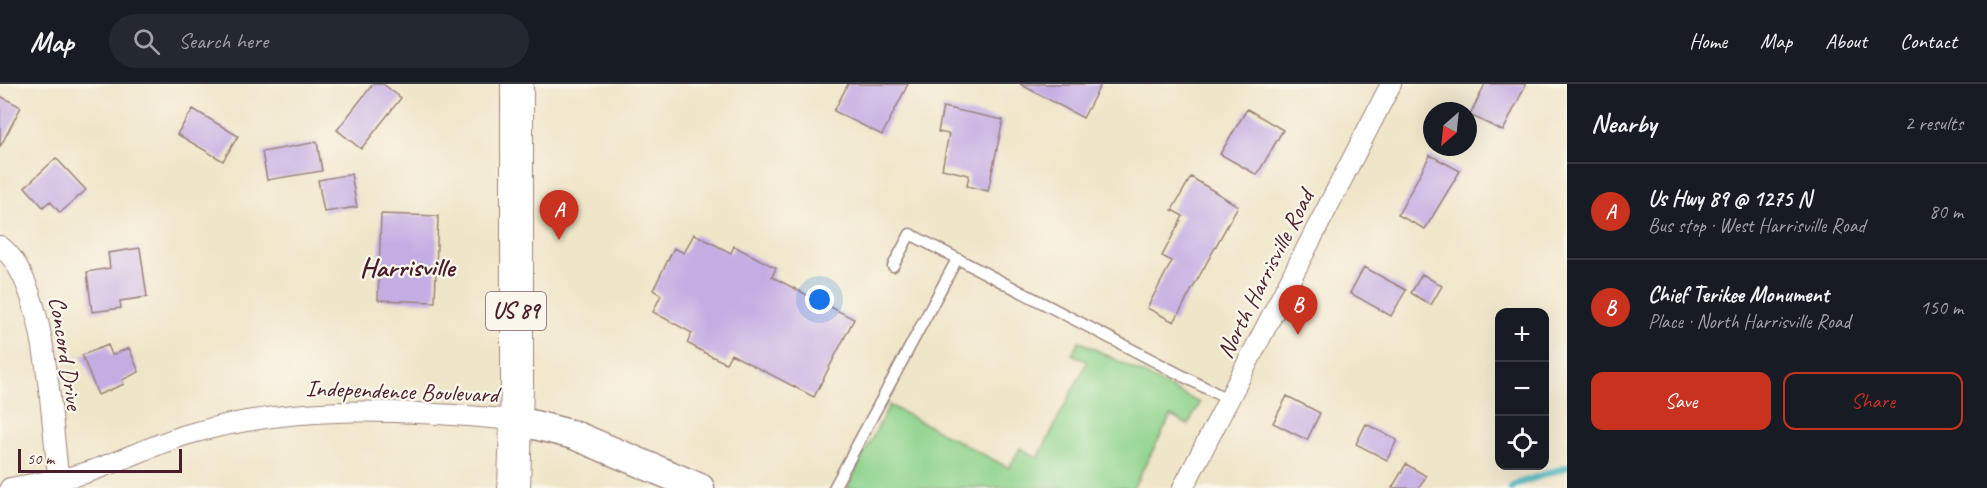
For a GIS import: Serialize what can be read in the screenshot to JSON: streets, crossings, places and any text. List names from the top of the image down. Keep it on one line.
{"streets":{"main road":["US 89"],"street":["North Harrisville Road","Concord Drive","Independence Boulevard"]},"crossings":[["US 89","Independence Boulevard"],["Concord Drive","Independence Boulevard"]],"districts":["Harrisville"],"scale_bar":"50 m","north":"bottom left","page":{"header":"Map","search":"Search here","nav":["Home","Map","About","Contact"],"heading":["Nearby","2 results"],"list":[{"mark":"A","name":"Us Hwy 89 @ 1275 N","note":"Bus stop · West Harrisville Road","value":"80 m"},{"mark":"B","name":"Chief Terikee Monument","note":"Place · North Harrisville Road","value":"150 m"}],"pins":["A","B"],"map_buttons":["+","−"],"buttons":["Save","Share"],"scale":"50 m"}}
